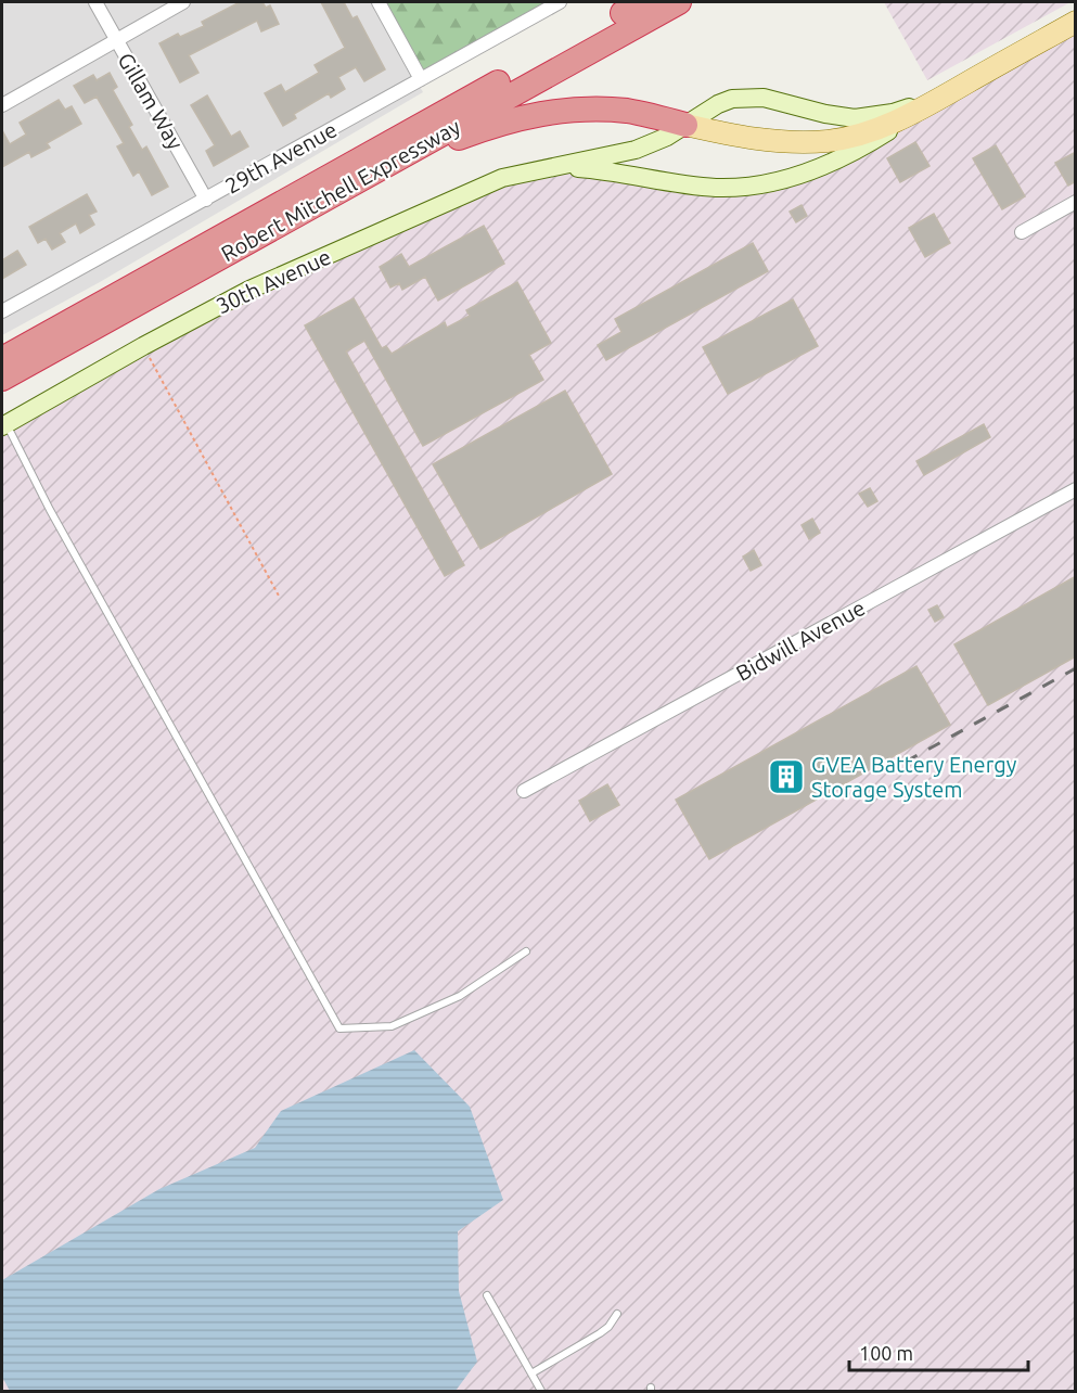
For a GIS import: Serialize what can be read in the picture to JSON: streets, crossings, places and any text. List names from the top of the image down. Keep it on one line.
{"streets":{"highway":["Robert Mitchell Expressway"],"main road":["30th Avenue"],"street":["Gillam Way","29th Avenue","Bidwill Avenue"]},"crossings":[["Gillam Way","29th Avenue"]],"places":{"building":["GVEA Battery Energy Storage System"]},"scale_bar":"100 m"}
